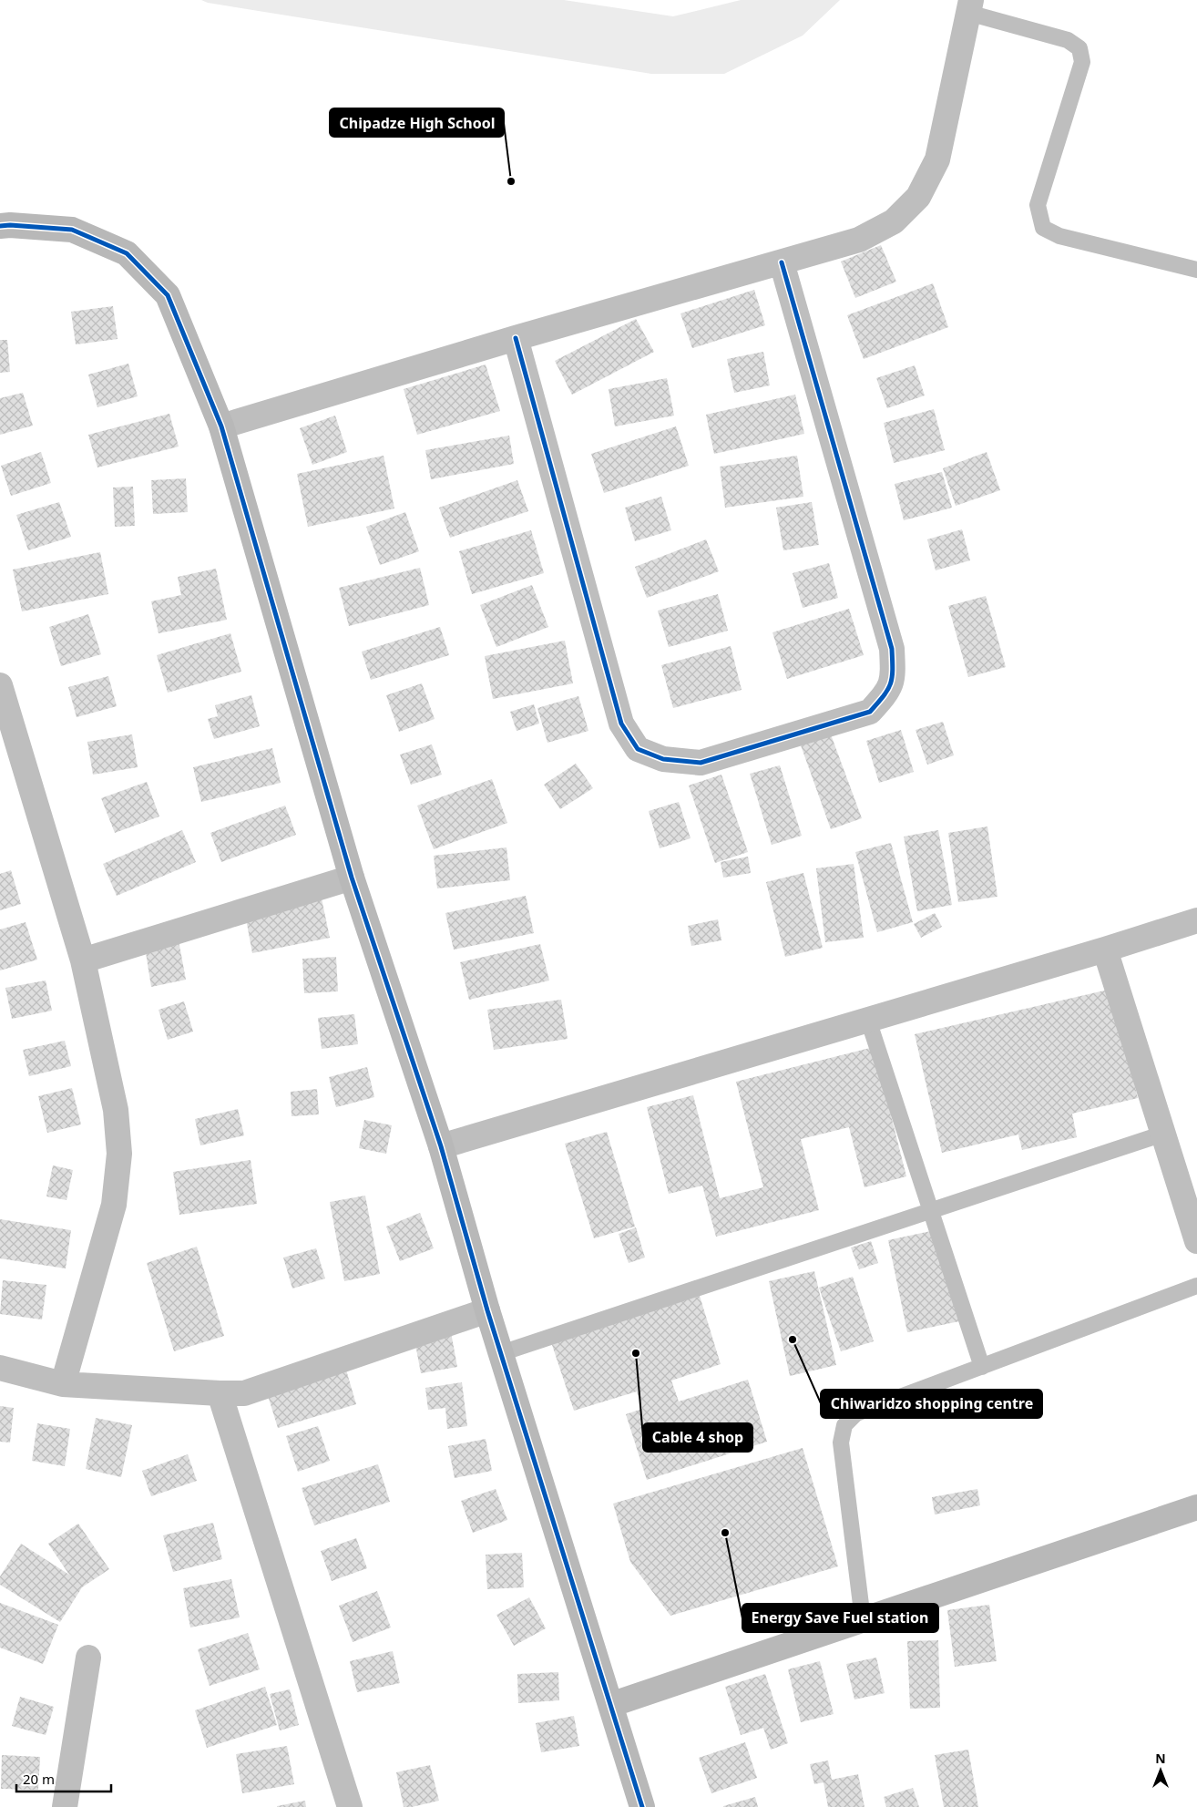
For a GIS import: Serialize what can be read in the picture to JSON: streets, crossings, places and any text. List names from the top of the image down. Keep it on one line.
{"places":["Chipadze High School","Chiwaridzo shopping centre","Cable 4 shop","Energy Save Fuel station"],"scale_bar":"20 m","north":"top"}
